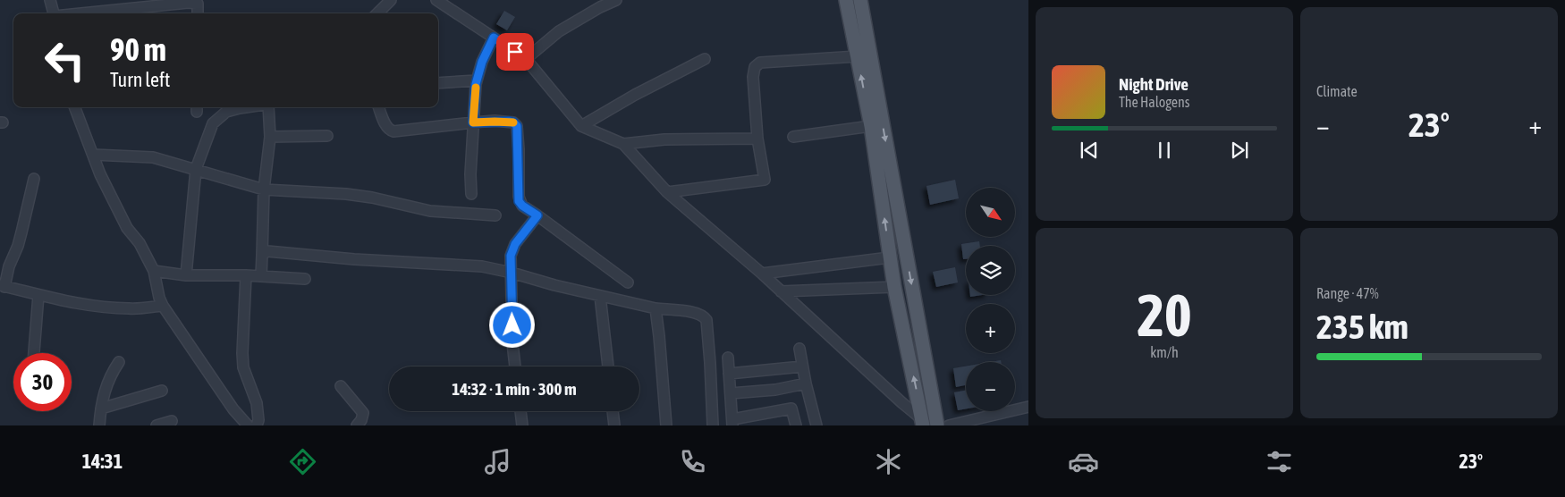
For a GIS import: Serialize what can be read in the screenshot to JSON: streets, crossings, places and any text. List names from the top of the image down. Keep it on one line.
{"north":"bottom right","page":{"tile":["Climate",["20","km/h"],["Range · 47%","235 km"]],"turn":["90 m","Turn left"],"song":["Night Drive","The Halogens"],"heat":["−","23°","+"],"map_buttons":["+","−"],"limit":"30","trip":"14:32 · 1 min · 300 m","tabs":["14:31","23°"]}}
